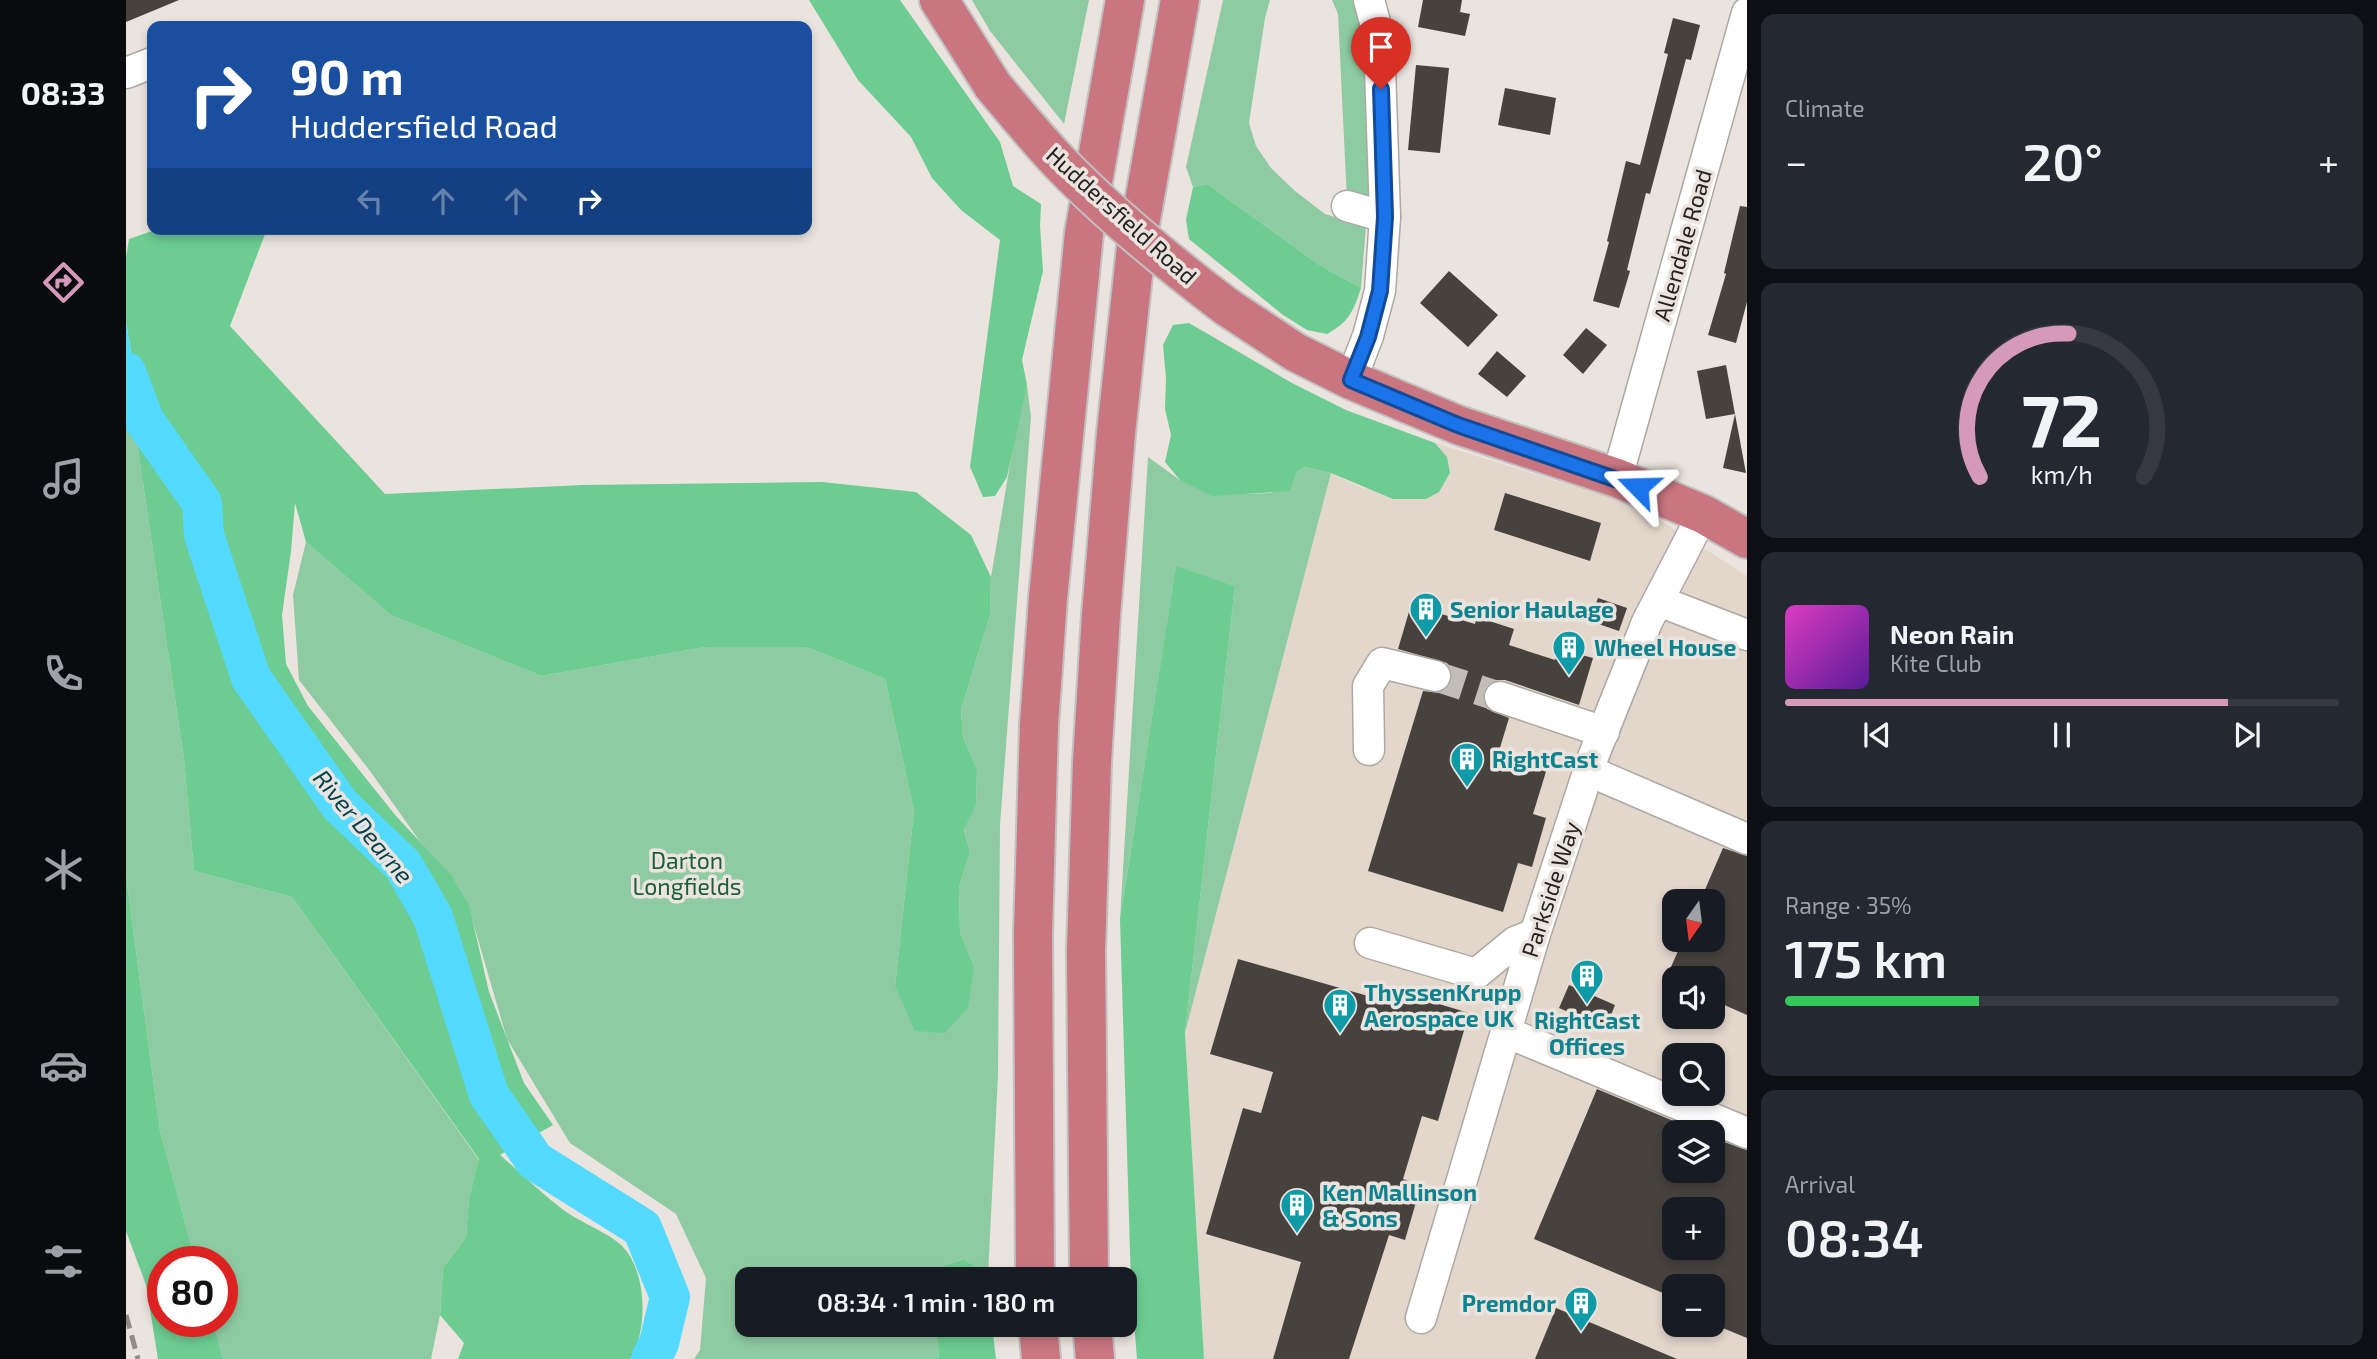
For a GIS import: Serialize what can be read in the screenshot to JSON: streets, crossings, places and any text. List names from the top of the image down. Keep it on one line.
{"streets":{"highway":["Huddersfield Road"],"street":["Allendale Road","Parkside Way"]},"crossings":[["Huddersfield Road","Allendale Road"],["Huddersfield Road","Parkside Way"]],"water":["River Dearne"],"parks":["Darton Longfields"],"places":{"building":["Senior Haulage","Wheel House","RightCast","RightCast Offices","ThyssenKrupp Aerospace UK","Ken Mallinson & Sons","Premdor"]},"north":"bottom","page":{"tabs":"08:33","tile":["Climate",["Range · 35%","175 km"],["Arrival","08:34"]],"turn":["90 m","Huddersfield Road"],"heat":["−","20°","+"],"song":["Neon Rain","Kite Club"],"map_buttons":["+","−"],"limit":"80","trip":"08:34 · 1 min · 180 m","gauge":["72","km/h"]}}
